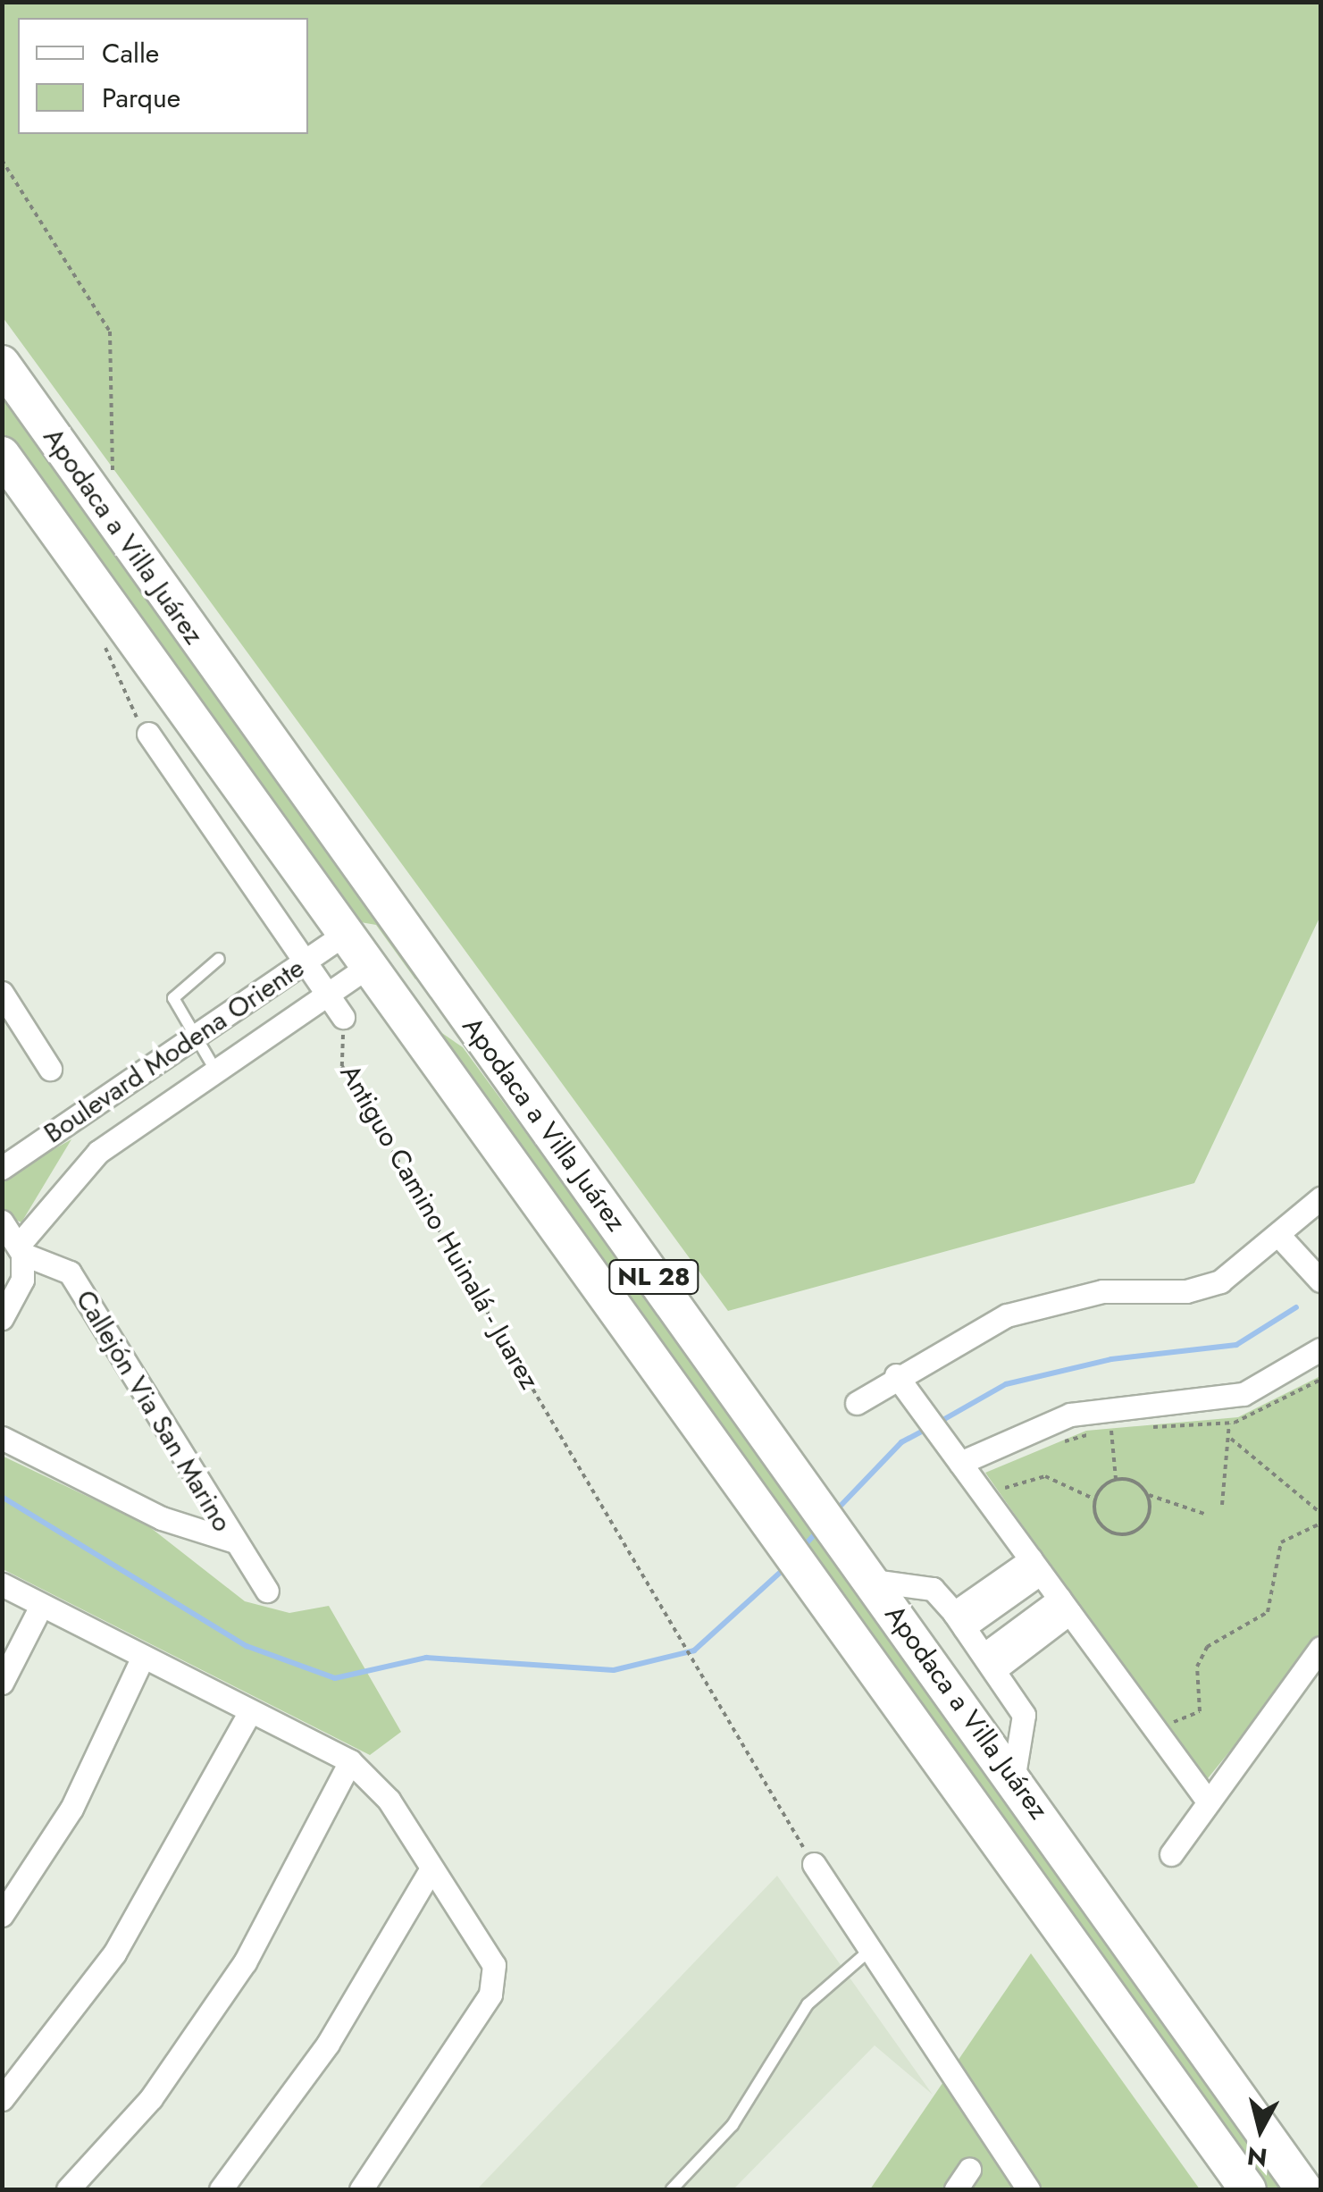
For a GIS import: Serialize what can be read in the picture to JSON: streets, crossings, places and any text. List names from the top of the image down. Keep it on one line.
{"streets":{"main road":["Apodaca a Villa Juárez","NL 28"],"street":["Boulevard Modena Oriente","Callejón Via San Marino"],"path":["Antiguo Camino Huinalá - Juarez"]},"crossings":[["Apodaca a Villa Juárez","Boulevard Modena Oriente"]],"legend":["Calle","Parque"],"north":"bottom"}
